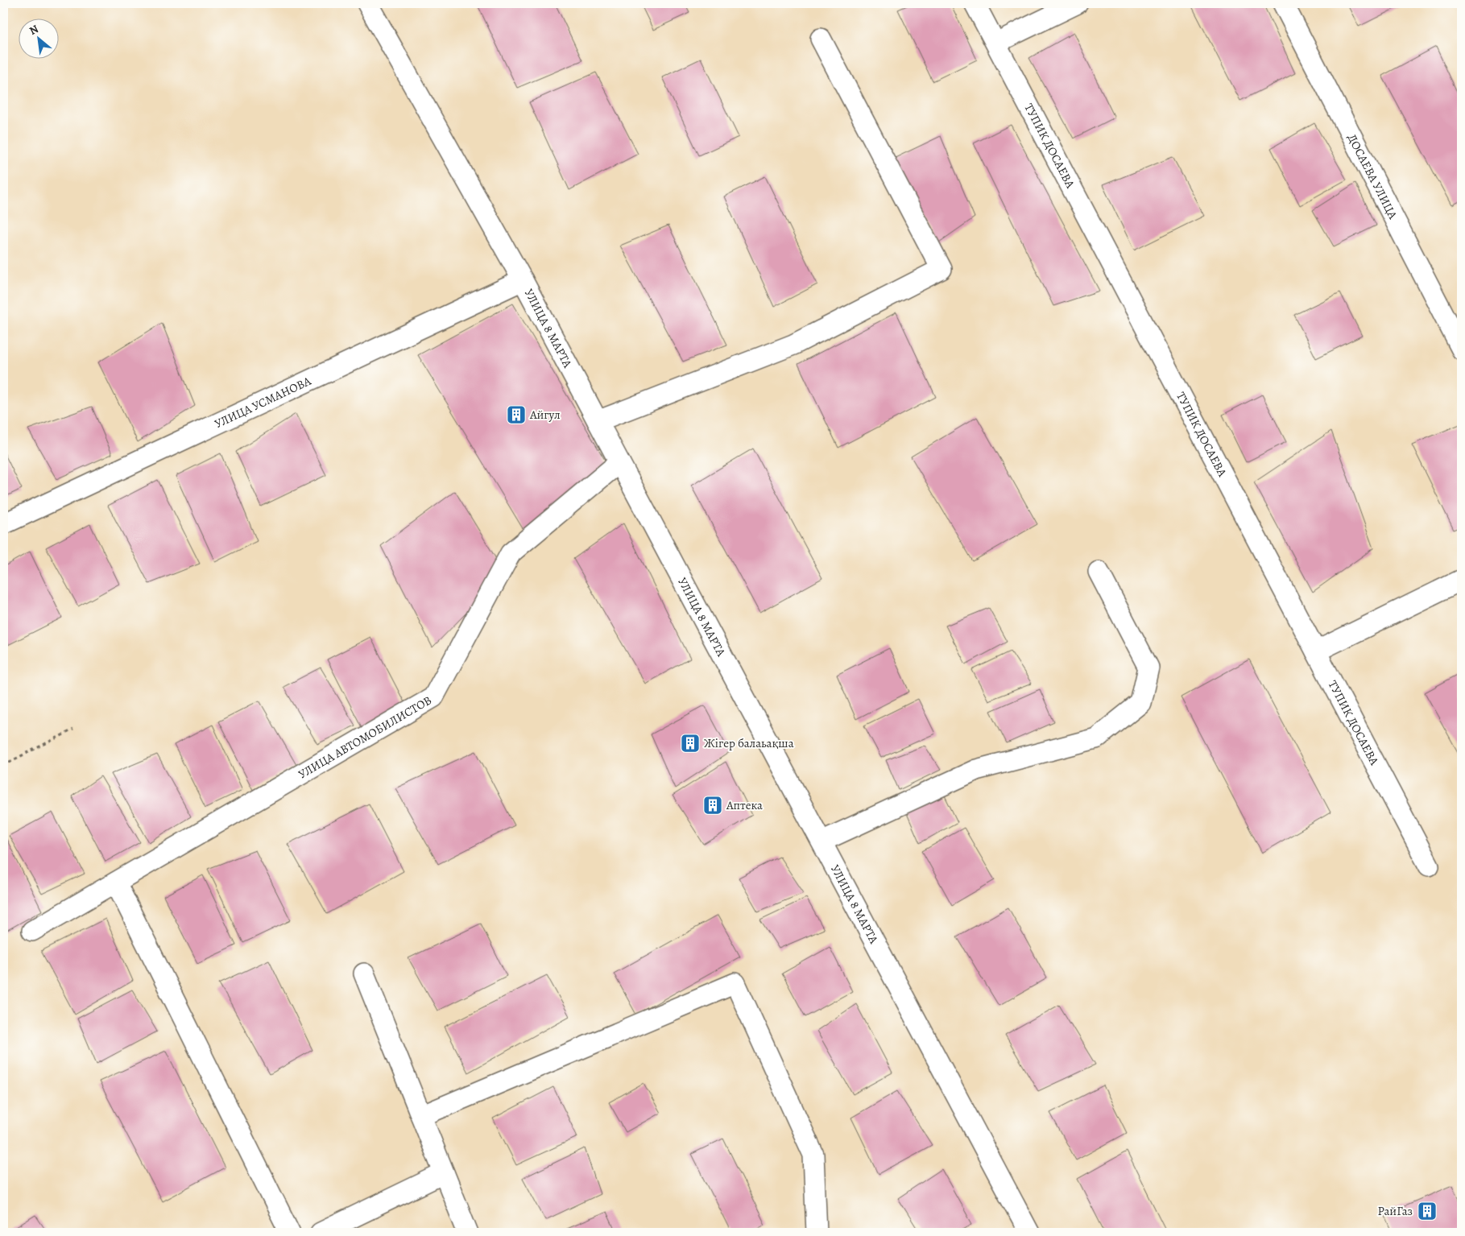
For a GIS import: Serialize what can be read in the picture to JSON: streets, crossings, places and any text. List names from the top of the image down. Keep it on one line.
{"streets":{"street":["ТУПИК ДОСАЕВА","ДОСАЕВА УЛИЦА","УЛИЦА 8 МАРТА","УЛИЦА УСМАНОВА","УЛИЦА АВТОМОБИЛИСТОВ"]},"crossings":[["УЛИЦА 8 МАРТА","УЛИЦА УСМАНОВА"],["УЛИЦА 8 МАРТА","УЛИЦА АВТОМОБИЛИСТОВ"]],"places":{"building":["Айгул","Жігер балаьақша","Аптека","РайГаз"]},"north":"top left"}
